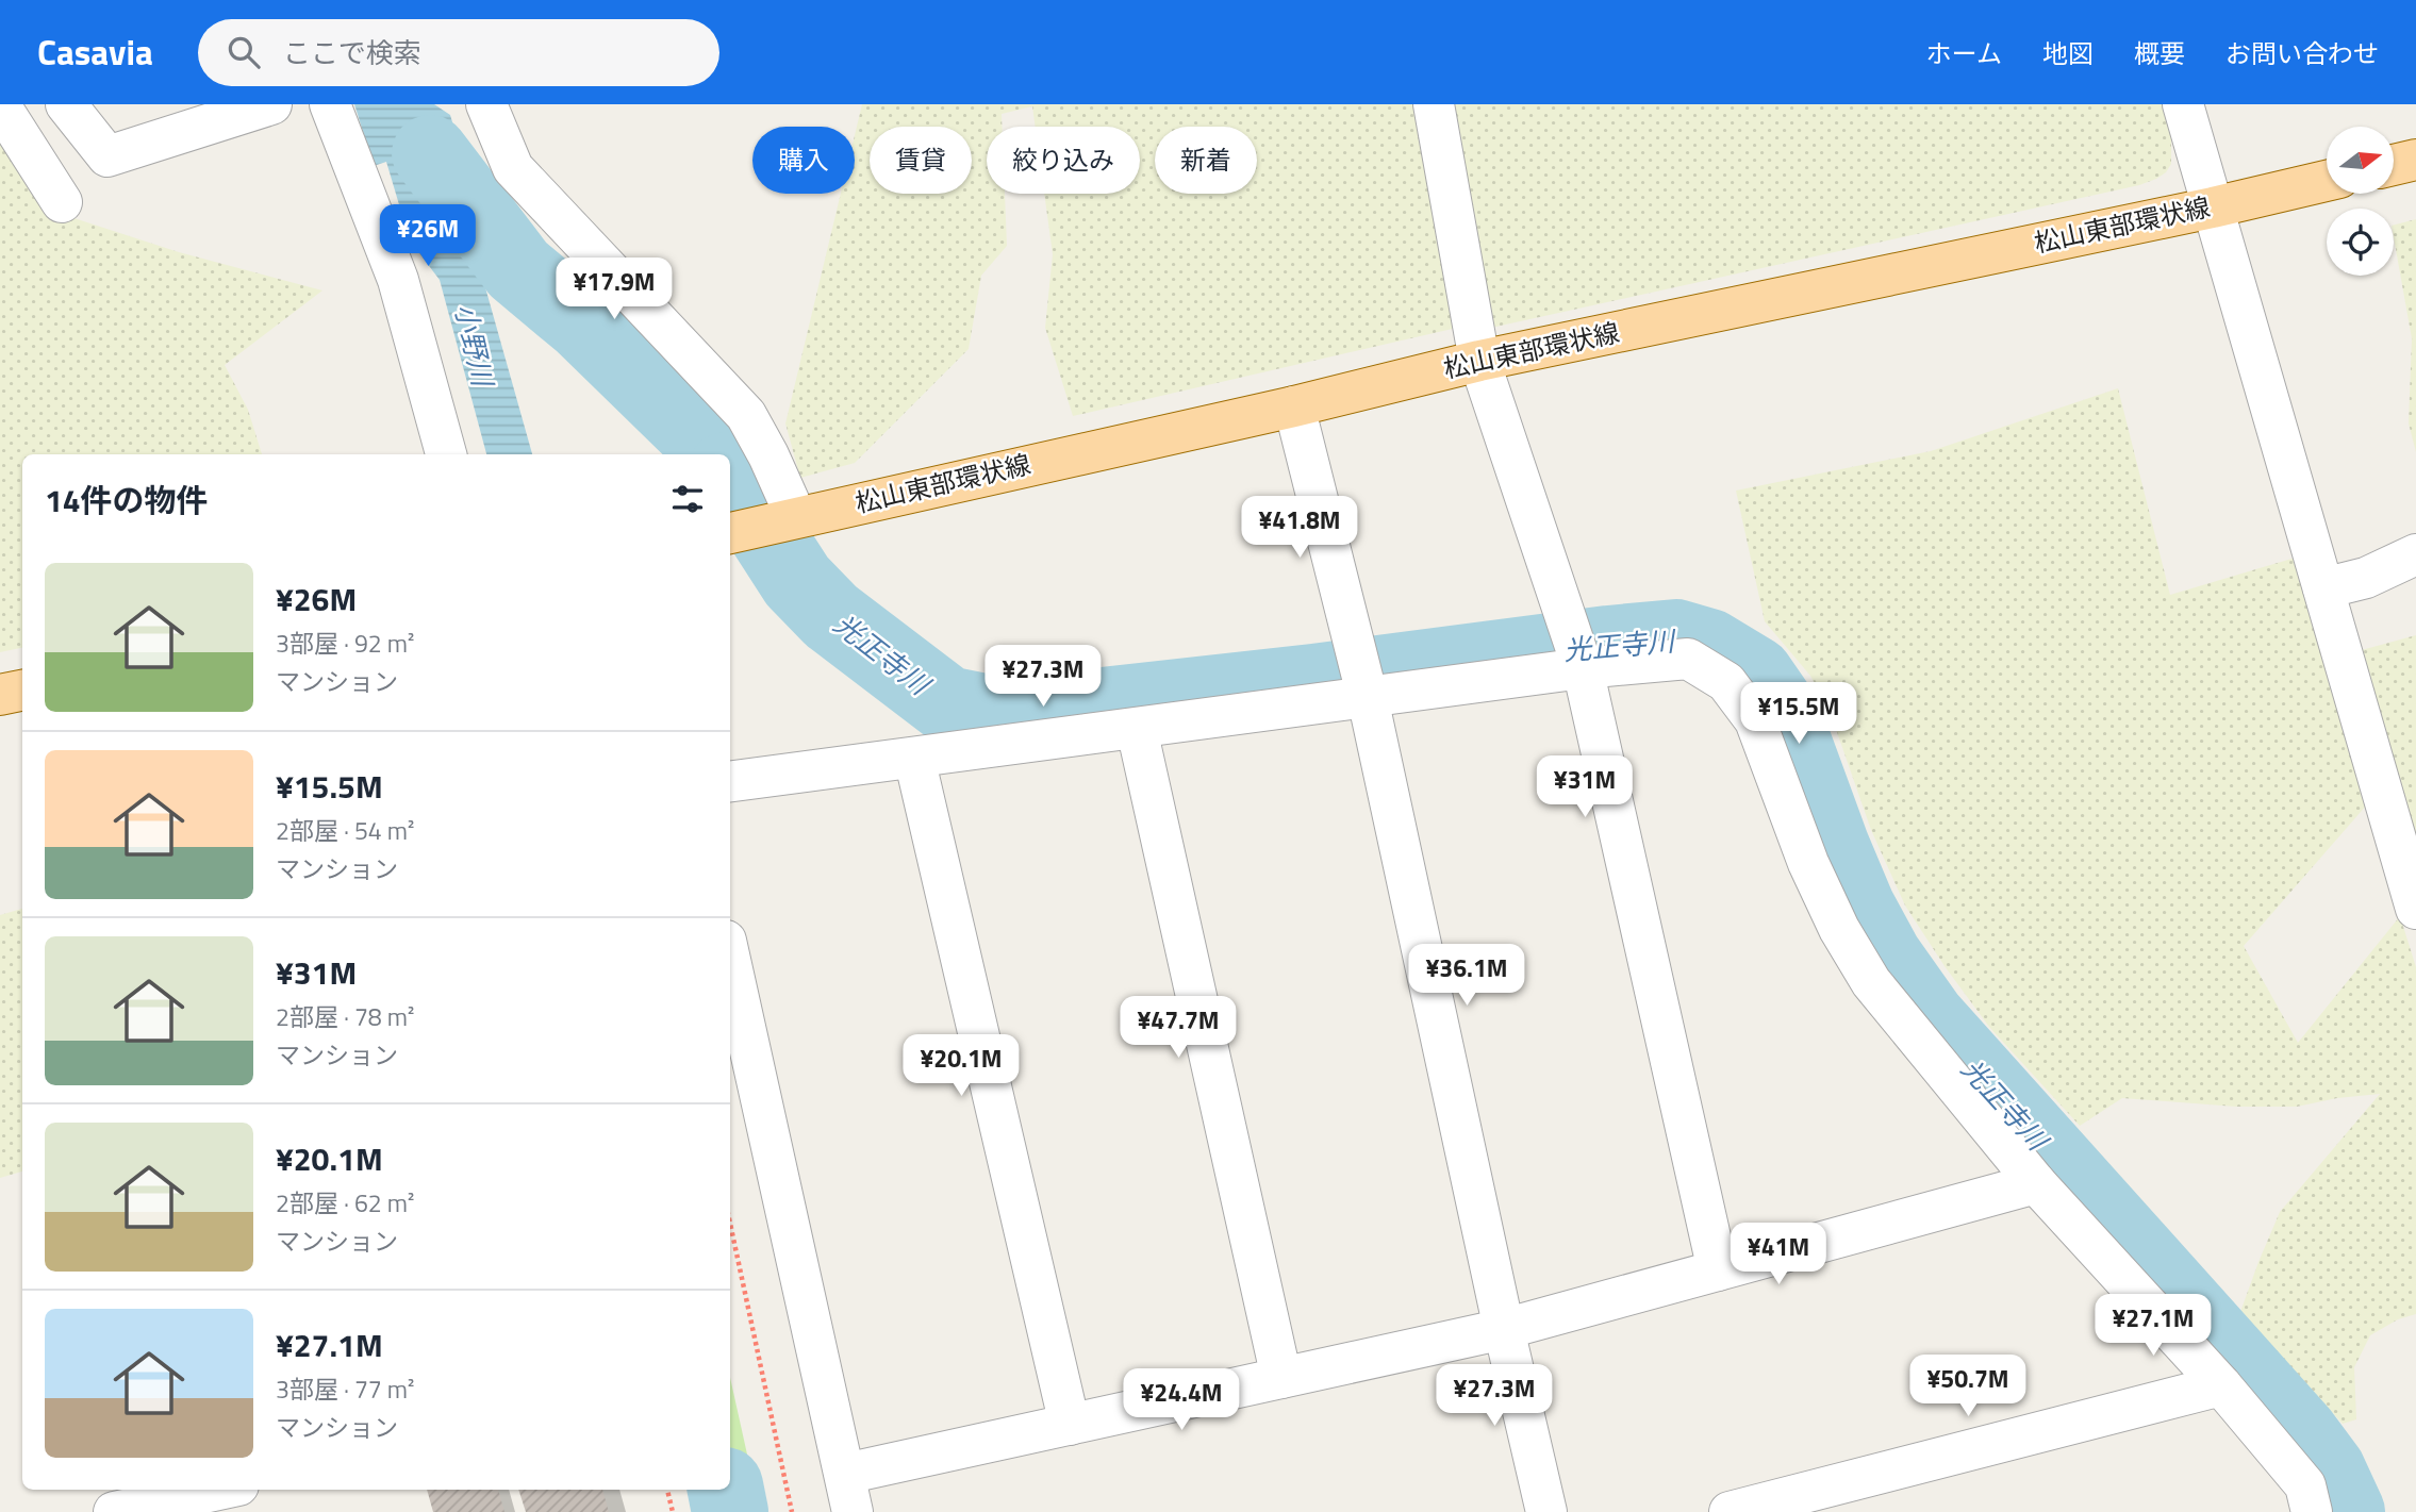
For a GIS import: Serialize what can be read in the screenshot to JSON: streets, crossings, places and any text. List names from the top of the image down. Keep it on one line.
{"streets":{"main road":["松山東部環状線"]},"water":["小野川","光正寺川"],"north":"right","page":{"header":"Casavia","search":"ここで検索","nav":["ホーム","地図","概要","お問い合わせ"],"chip":["購入","賃貸","絞り込み","新着"],"price":["¥26M","¥17.9M","¥41.8M","¥27.3M","¥15.5M","¥31M","¥36.1M","¥47.7M","¥20.1M","¥41M","¥27.1M","¥50.7M","¥27.3M","¥24.4M"],"heading":"14件の物件","list":[{"name":"¥26M","note":"3部屋 · 92 m² · マンション"},{"name":"¥15.5M","note":"2部屋 · 54 m² · マンション"},{"name":"¥31M","note":"2部屋 · 78 m² · マンション"},{"name":"¥20.1M","note":"2部屋 · 62 m² · マンション"},{"name":"¥27.1M","note":"3部屋 · 77 m² · マンション"}]}}
